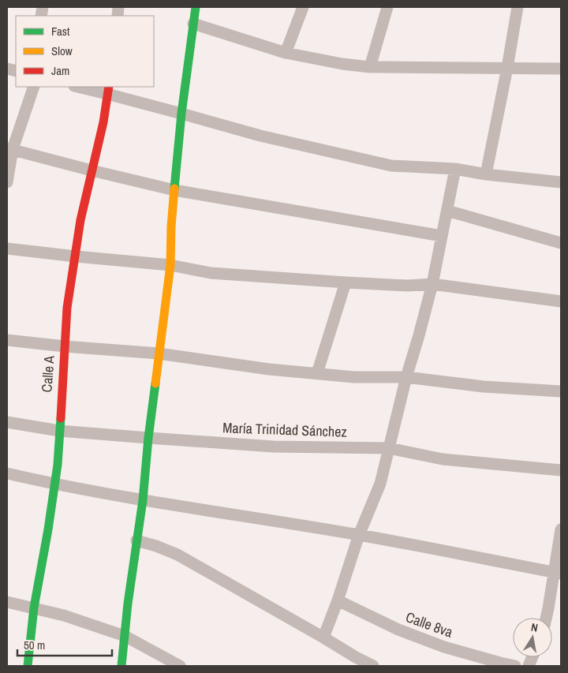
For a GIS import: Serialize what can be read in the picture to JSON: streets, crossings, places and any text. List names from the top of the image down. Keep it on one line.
{"streets":{"street":["Calle A","María Trinidad Sánchez","Calle 8va"]},"crossings":[["Calle A","María Trinidad Sánchez"]],"legend":["Fast","Slow","Jam"],"scale_bar":"50 m","north":"top"}
